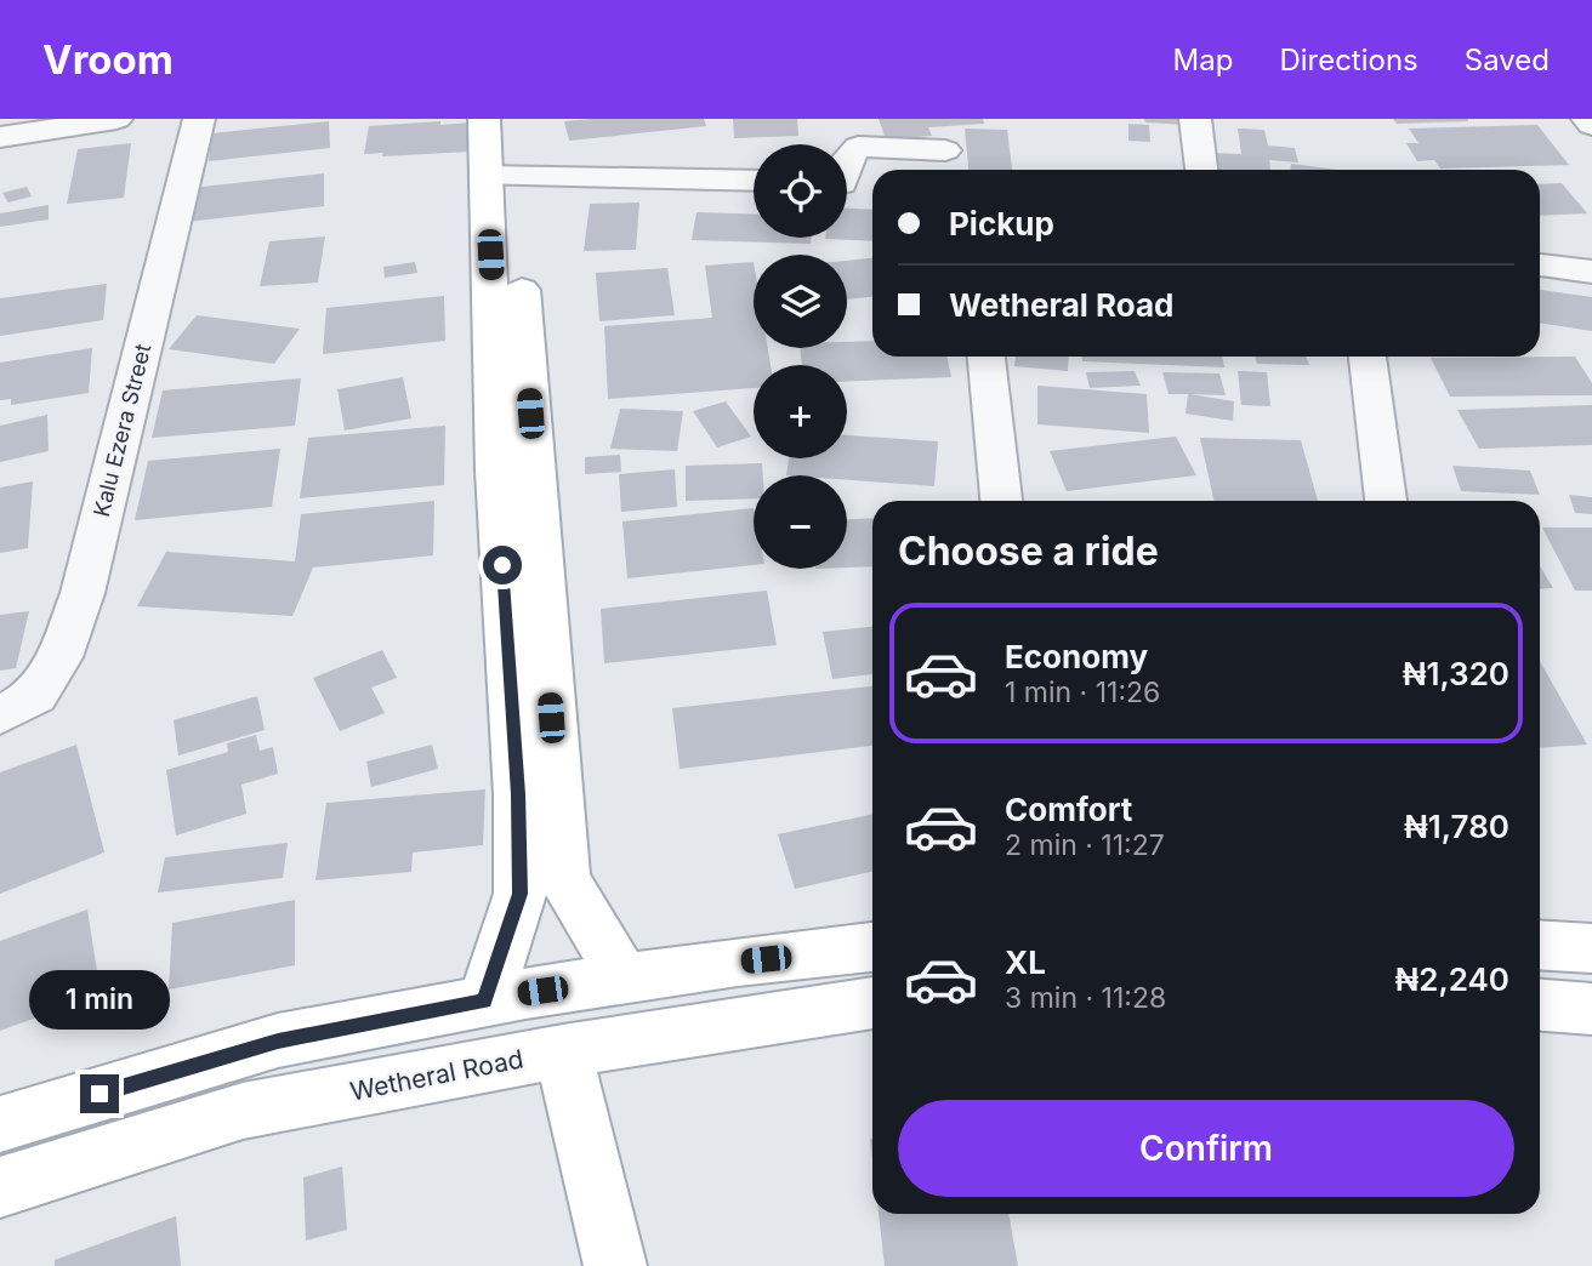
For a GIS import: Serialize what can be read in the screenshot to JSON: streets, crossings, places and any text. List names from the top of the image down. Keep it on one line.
{"streets":{"main road":["Wetheral Road"],"street":["Kalu Ezera Street"]},"page":{"header":"Vroom","nav":["Map","Directions","Saved"],"map_buttons":["+","−"],"banner":["Pickup","Wetheral Road"],"heading":"Choose a ride","list":[{"name":"Economy","note":"1 min · 11:26","value":"₦1,320"},{"name":"Comfort","note":"2 min · 11:27","value":"₦1,780"},{"name":"XL","note":"3 min · 11:28","value":"₦2,240"}],"bubble":"1 min","buttons":"Confirm"}}
